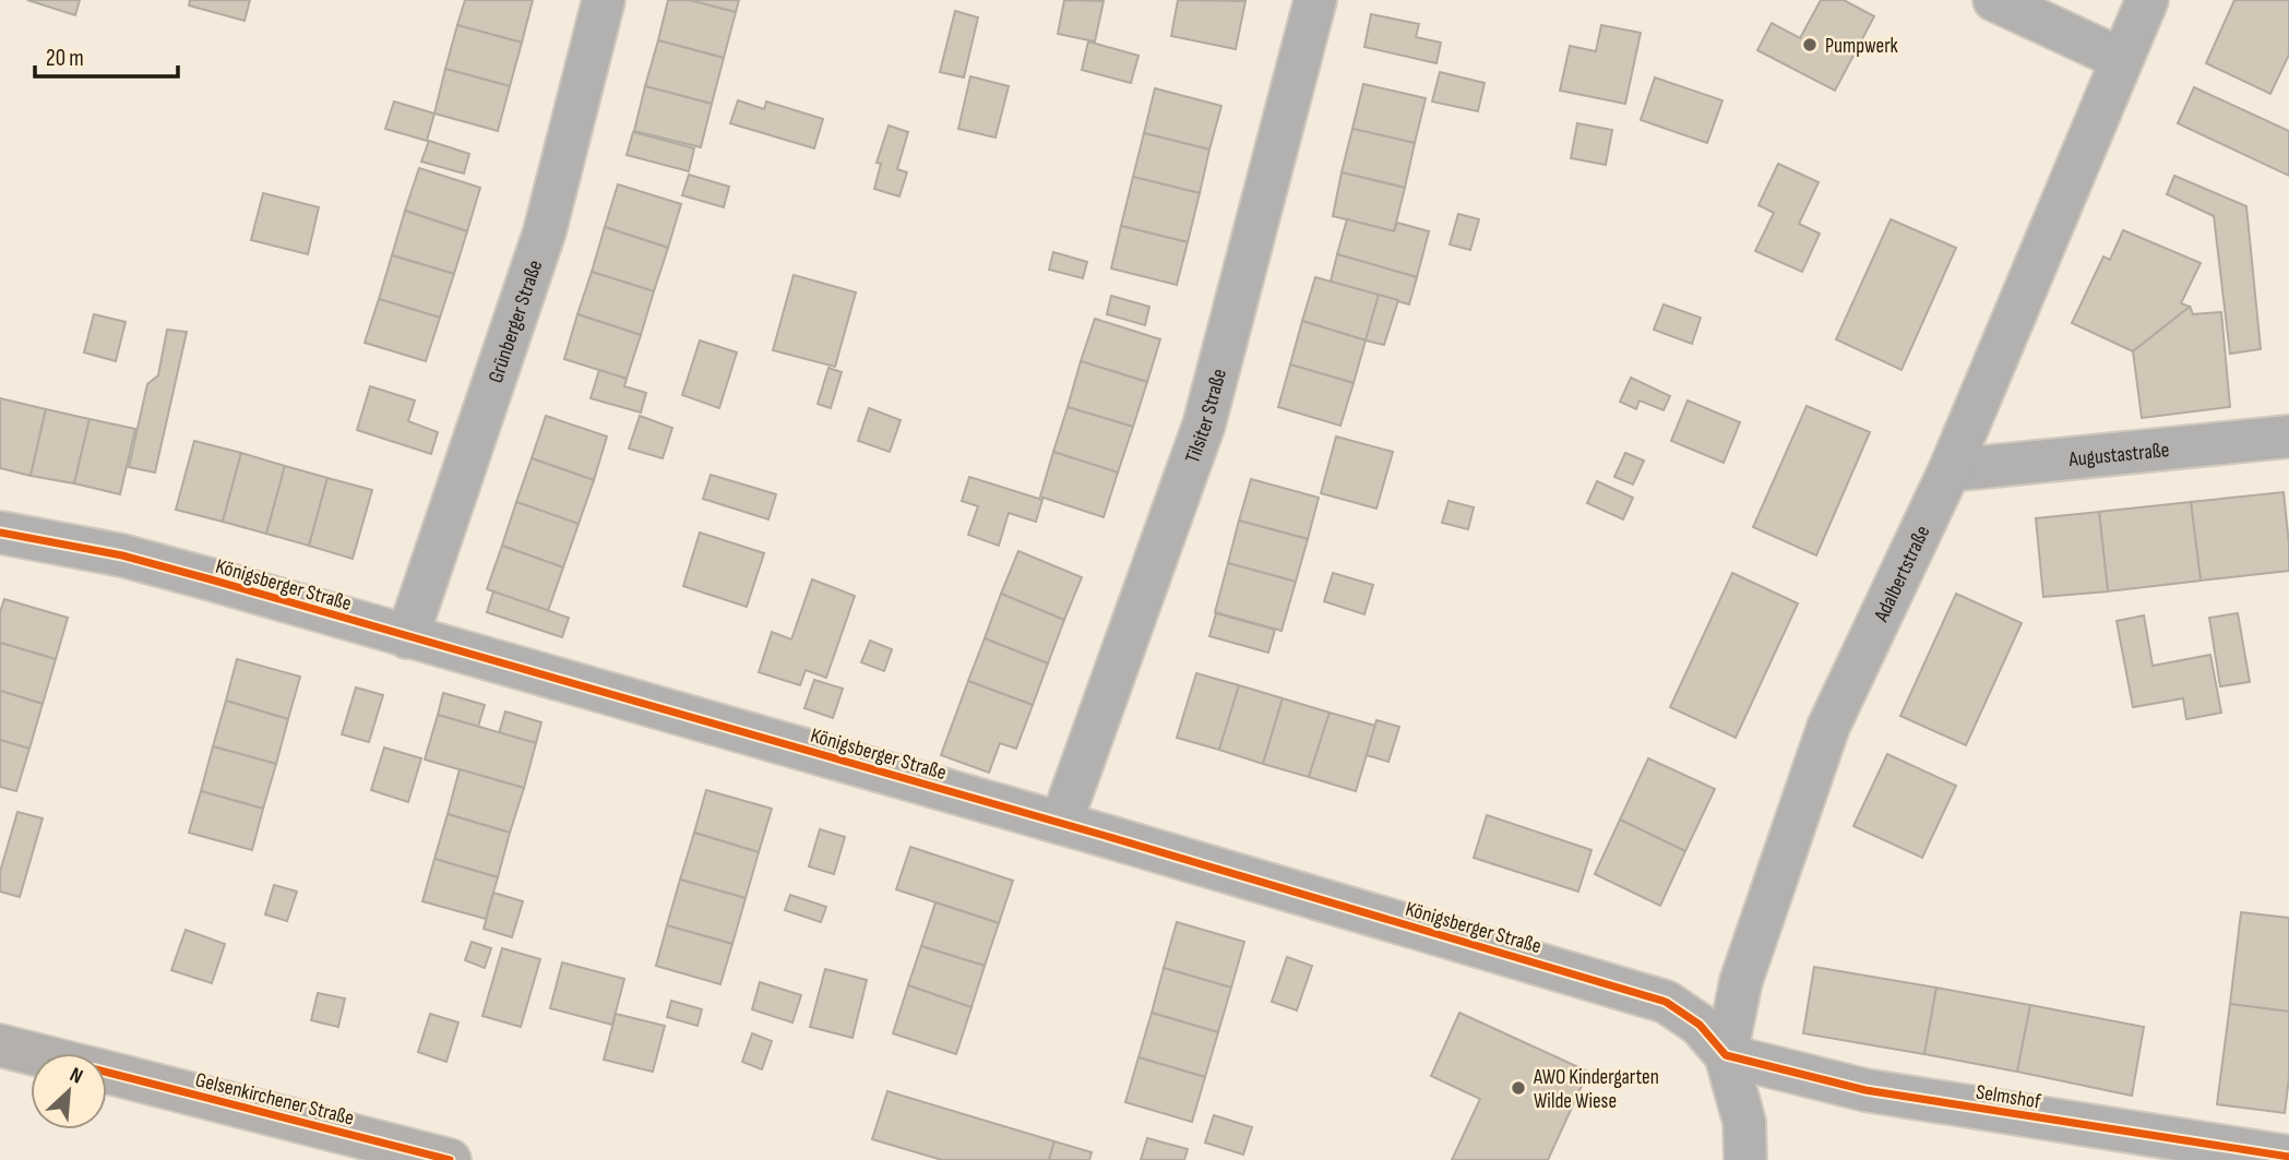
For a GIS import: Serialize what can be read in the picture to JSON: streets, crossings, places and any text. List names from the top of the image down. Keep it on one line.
{"streets":{"main road":["Gelsenkirchener Straße"],"street":["Grünberger Straße","Tilsiter Straße","Augustastraße","Adalbertstraße","Königsberger Straße","Selmshof"]},"crossings":[["Grünberger Straße","Königsberger Straße"],["Tilsiter Straße","Königsberger Straße"],["Augustastraße","Adalbertstraße"],["Adalbertstraße","Königsberger Straße"],["Adalbertstraße","Selmshof"],["Königsberger Straße","Selmshof"]],"places":["Pumpwerk","AWO Kindergarten Wilde Wiese"],"scale_bar":"20 m","north":"top right"}
